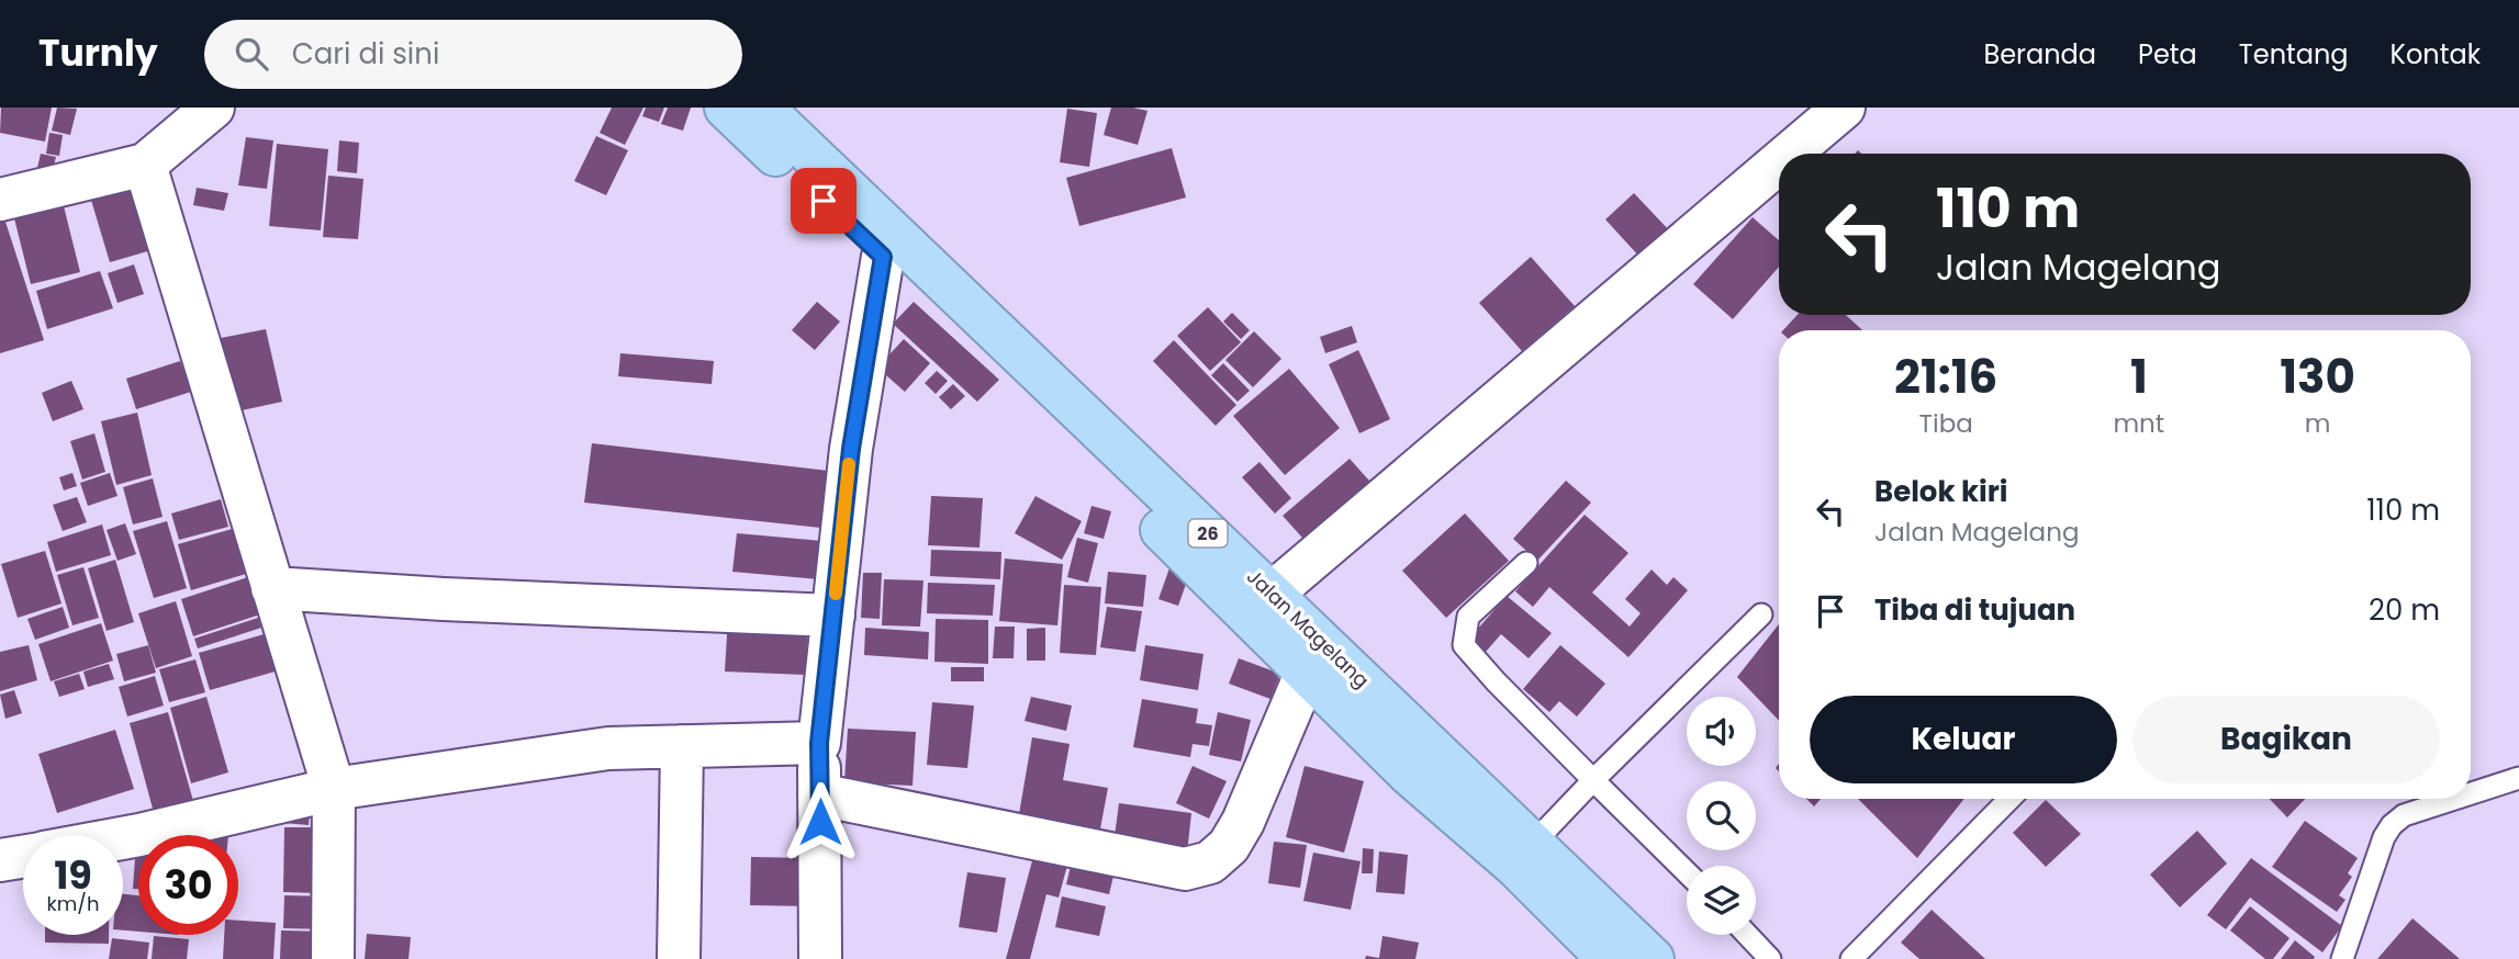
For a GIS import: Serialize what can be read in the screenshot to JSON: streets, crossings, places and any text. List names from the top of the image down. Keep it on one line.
{"streets":{"highway":["26","Jalan Magelang"]},"page":{"header":"Turnly","search":"Cari di sini","nav":["Beranda","Peta","Tentang","Kontak"],"turn":["110 m","Jalan Magelang"],"eta":["21:16","Tiba","1","mnt","130","m"],"list":[{"name":"Belok kiri","note":"Jalan Magelang","value":"110 m"},{"name":"Tiba di tujuan","value":"20 m"}],"buttons":["Keluar","Bagikan"],"speed":"19 km/h","limit":"30"}}
